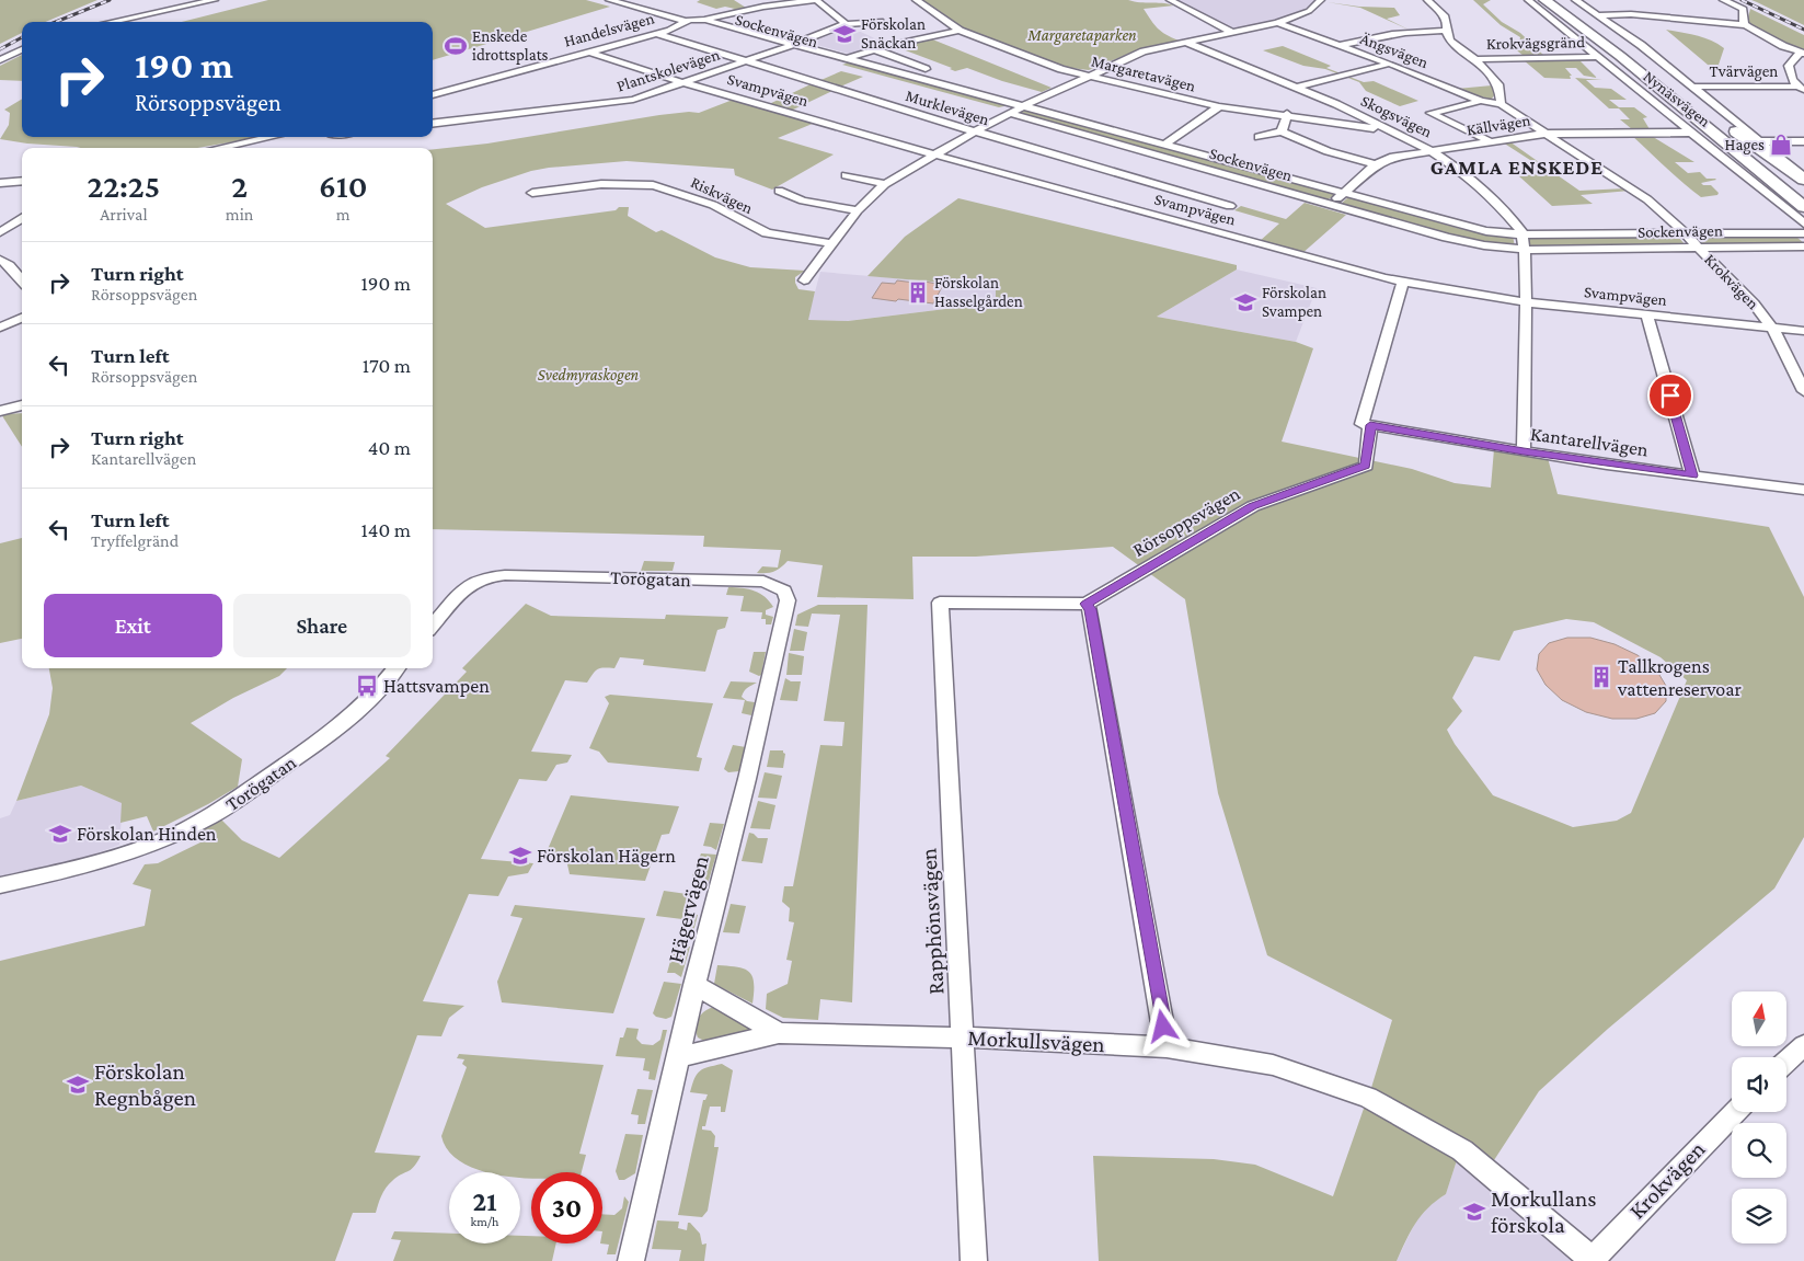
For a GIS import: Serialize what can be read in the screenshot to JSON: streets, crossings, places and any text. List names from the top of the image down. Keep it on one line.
{"streets":{"highway":["Nynäsvägen"],"street":["Handelsvägen","Sockenvägen","Krokvägsgränd","Ängsvägen","Plantskolevägen","Tvärvägen","Margaretavägen","Svampvägen","Murklevägen","Skogsvägen","Källvägen","Riskvägen","Krokvägen","Kantarellvägen","Rörsoppsvägen","Torögatan","Hägervägen","Rapphönsvägen","Morkullsvägen"]},"crossings":[["Handelsvägen","Sockenvägen"],["Handelsvägen","Svampvägen"],["Handelsvägen","Murklevägen"],["Sockenvägen","Plantskolevägen"],["Sockenvägen","Skogsvägen"],["Sockenvägen","Källvägen"],["Sockenvägen","Krokvägen"],["Krokvägsgränd","Nynäsvägen"],["Ängsvägen","Krokvägen"],["Plantskolevägen","Svampvägen"],["Plantskolevägen","Murklevägen"],["Tvärvägen","Nynäsvägen"],["Margaretavägen","Skogsvägen"],["Svampvägen","Krokvägen"],["Svampvägen","Rörsoppsvägen"],["Nynäsvägen","Källvägen"],["Skogsvägen","Källvägen"],["Källvägen","Krokvägen"],["Krokvägen","Morkullsvägen"],["Kantarellvägen","Rörsoppsvägen"],["Rörsoppsvägen","Rapphönsvägen"],["Torögatan","Hägervägen"],["Hägervägen","Morkullsvägen"],["Rapphönsvägen","Morkullsvägen"]],"districts":["GAMLA ENSKEDE"],"parks":["Margaretaparken","Svedmyraskogen"],"places":{"school or university":["Förskolan Snäckan","Förskolan Svampen","Förskolan Hinden","Förskolan Hägern","Förskolan Regnbågen","Morkullans förskola"],"sports":["Enskede idrottsplats"],"shop":["Hages"],"building":["Förskolan Hasselgården","Tallkrogens vattenreservoar"],"bus stop":["Hattsvampen"]},"north":"top","page":{"turn":["190 m","Rörsoppsvägen"],"eta":["22:25","Arrival","2","min","610","m"],"list":[{"name":"Turn right","note":"Rörsoppsvägen","value":"190 m"},{"name":"Turn left","note":"Rörsoppsvägen","value":"170 m"},{"name":"Turn right","note":"Kantarellvägen","value":"40 m"},{"name":"Turn left","note":"Tryffelgränd","value":"140 m"}],"buttons":["Exit","Share"],"speed":"21 km/h","limit":"30"}}
